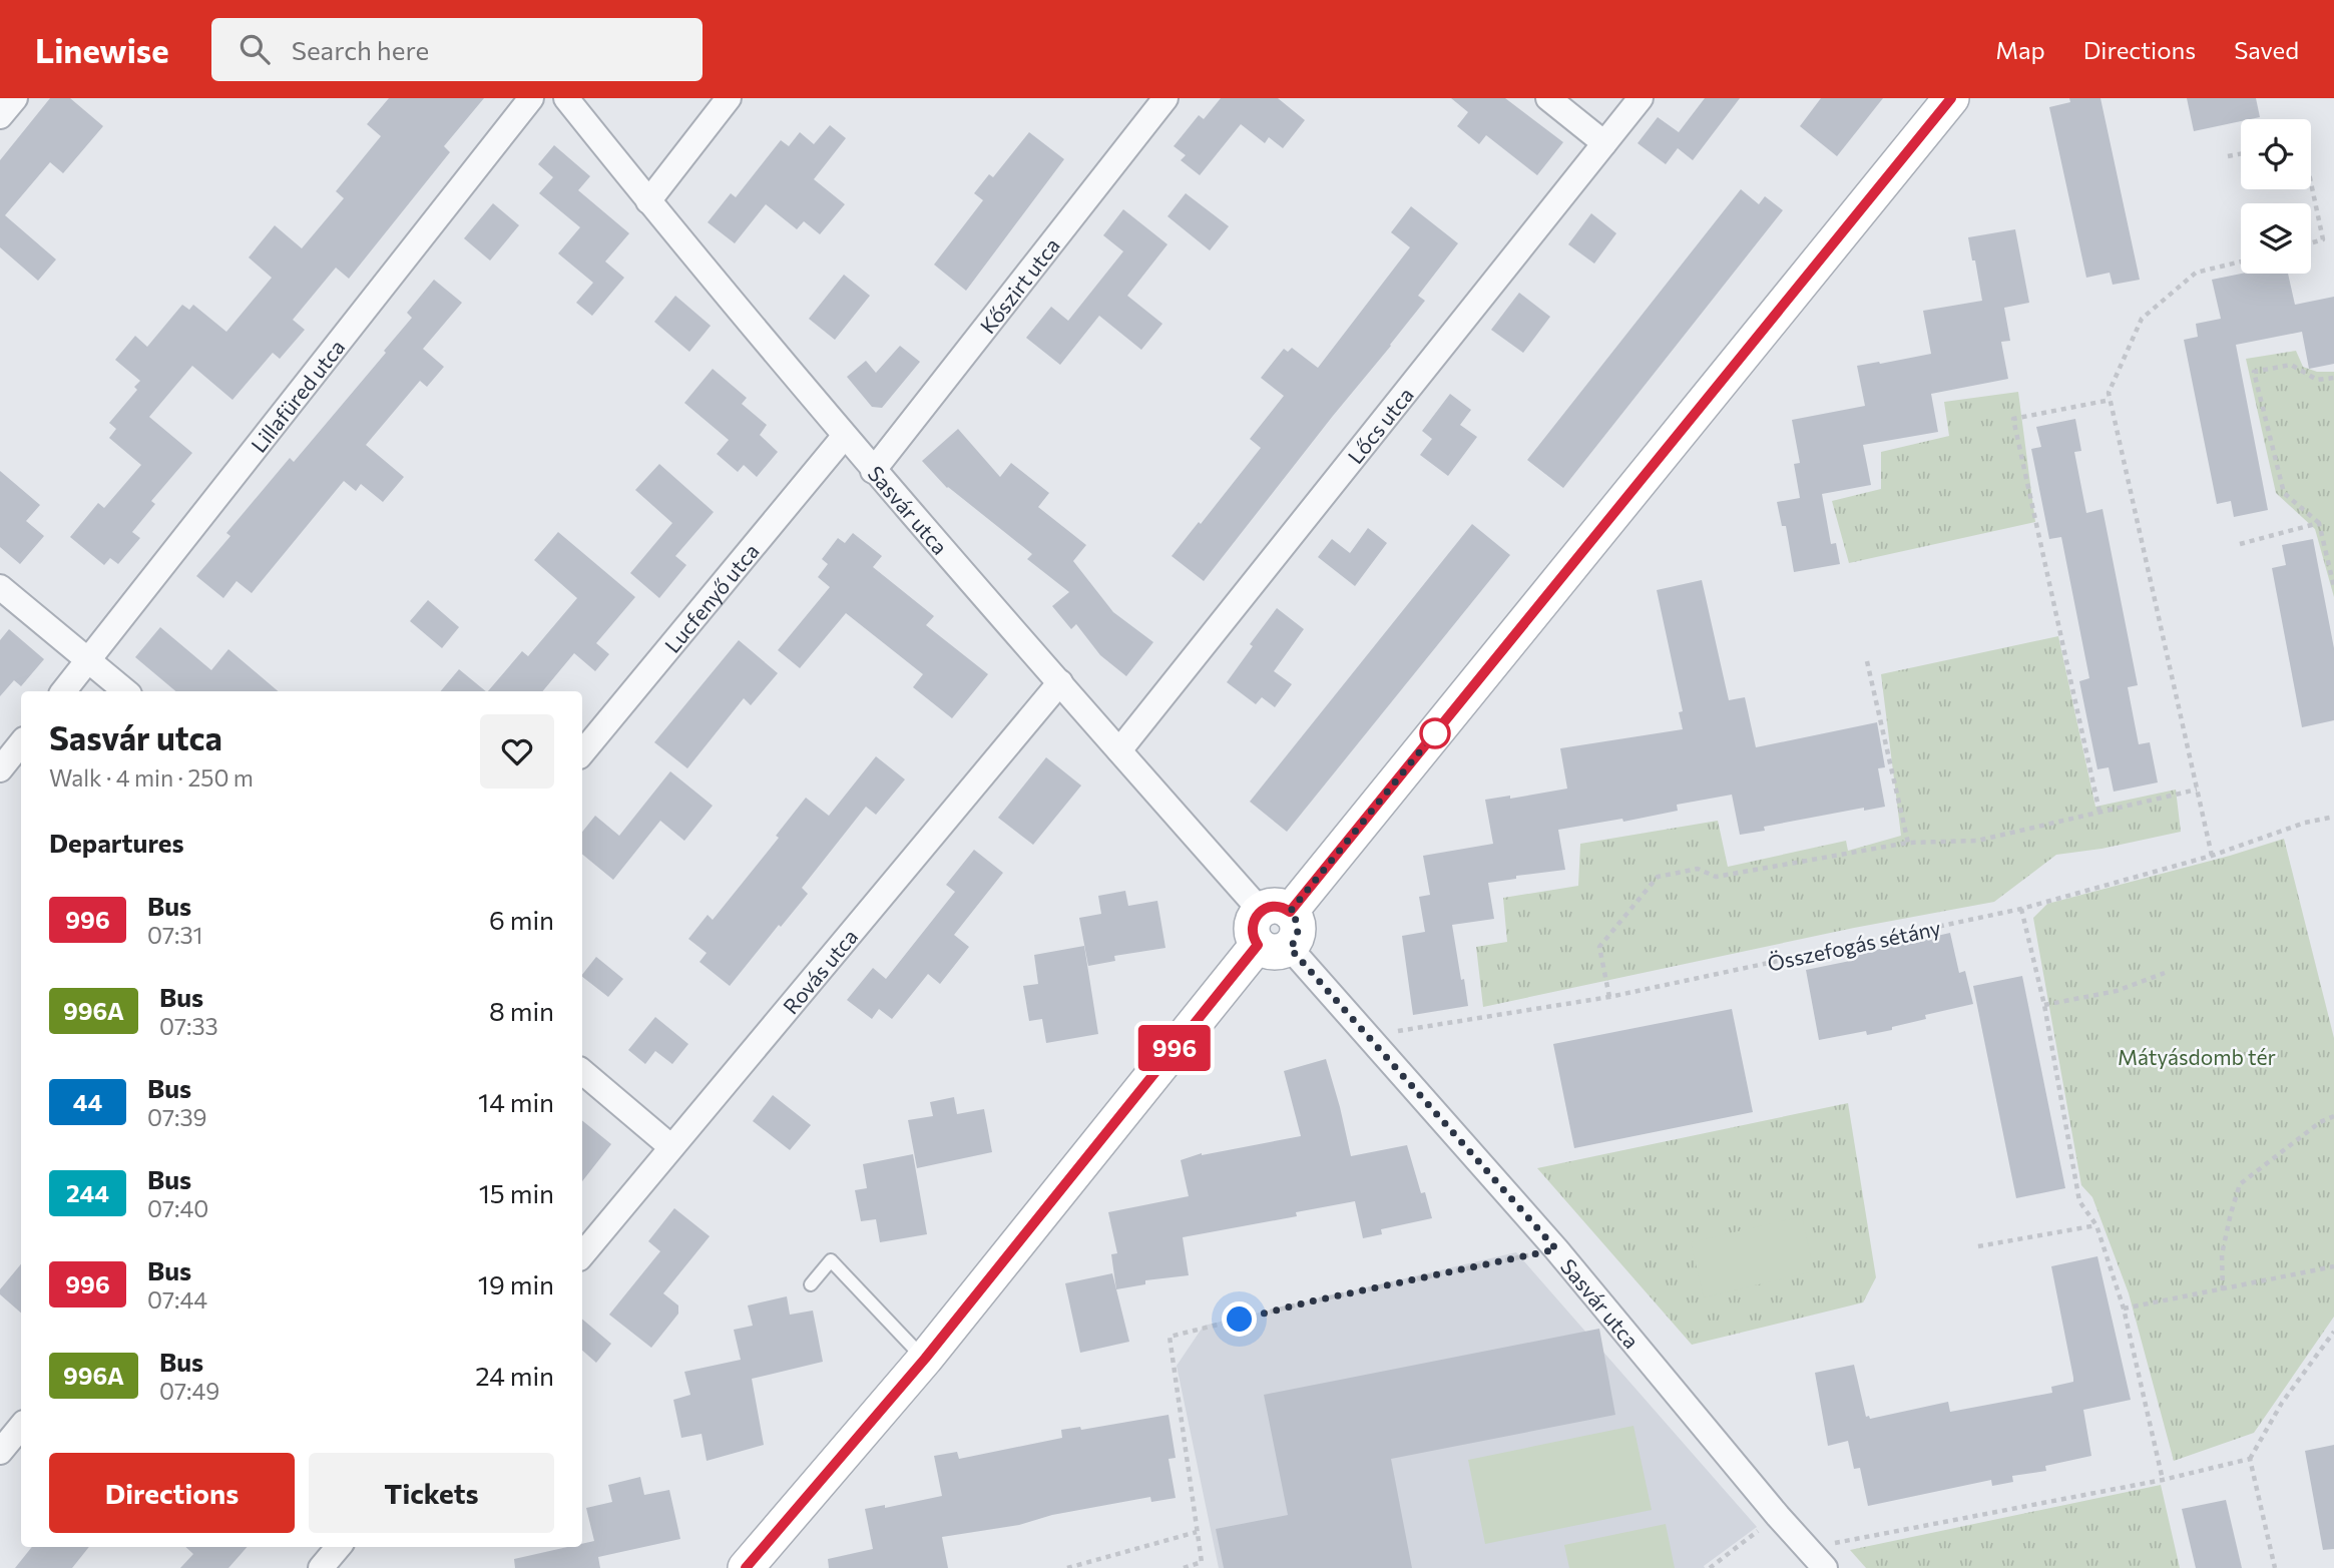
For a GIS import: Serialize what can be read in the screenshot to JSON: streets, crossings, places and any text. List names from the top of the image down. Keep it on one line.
{"streets":{"street":["Kőszirt utca","Lillafüred utca","Lőcs utca","Sasvár utca","Lucfenyő utca","Rovás utca"],"path":["Összefogás sétány"]},"crossings":[["Kőszirt utca","Sasvár utca"],["Lőcs utca","Sasvár utca"],["Sasvár utca","Lucfenyő utca"],["Sasvár utca","Összefogás sétány"],["Sasvár utca","Rovás utca"]],"parks":["Mátyásdomb tér"],"lines":["bus line 996"],"page":{"header":"Linewise","search":"Search here","nav":["Map","Directions","Saved"],"on_map":"996","heading":[["Sasvár utca","Walk · 4 min · 250 m"],"Departures"],"list":[{"mark":"996","name":"Bus","note":"07:31","value":"6 min"},{"mark":"996A","name":"Bus","note":"07:33","value":"8 min"},{"mark":"44","name":"Bus","note":"07:39","value":"14 min"},{"mark":"244","name":"Bus","note":"07:40","value":"15 min"},{"mark":"996","name":"Bus","note":"07:44","value":"19 min"},{"mark":"996A","name":"Bus","note":"07:49","value":"24 min"}],"buttons":["Directions","Tickets"]}}
